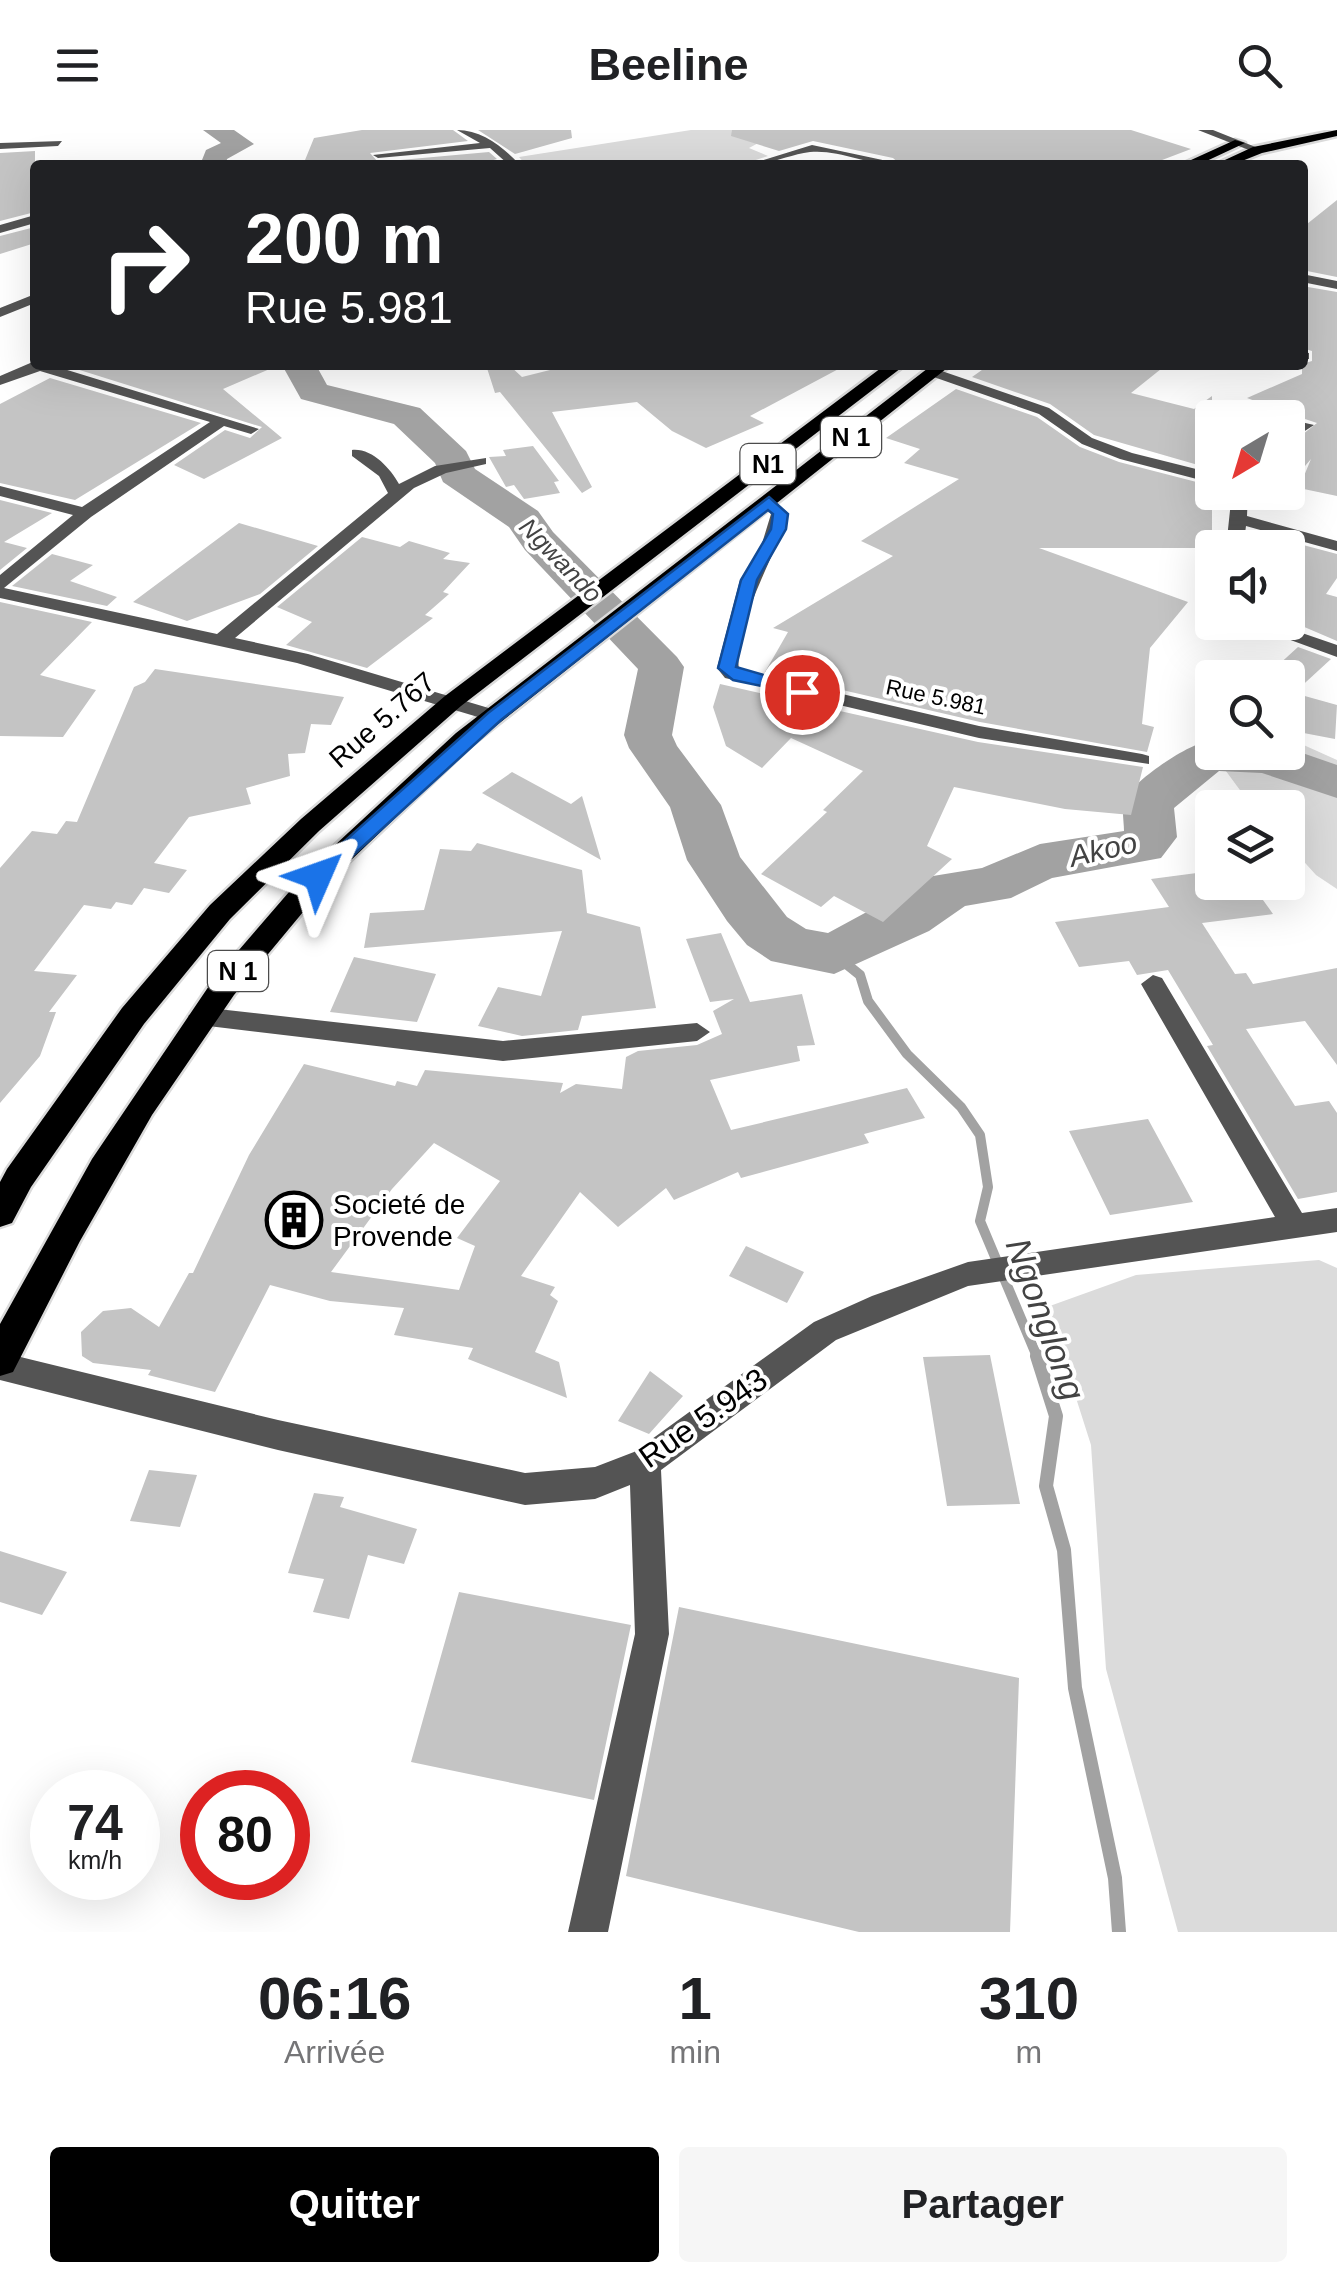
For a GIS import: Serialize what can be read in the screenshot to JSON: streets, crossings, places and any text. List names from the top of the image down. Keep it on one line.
{"streets":{"highway":["N 1","N1","Rue 5.767"],"street":["Rue 5.981","Rue 5.943"]},"crossings":[["N 1","Rue 5.981"],["N 1","Rue 5.943"]],"water":["Ngwando","Akoo","Ngonglong"],"places":{"building":["Societé de Provende"]},"north":"bottom left","page":{"header":"Beeline","turn":["200 m","Rue 5.981"],"speed":"74 km/h","limit":"80","eta":["06:16","Arrivée","1","min","310","m"],"buttons":["Quitter","Partager"]}}
